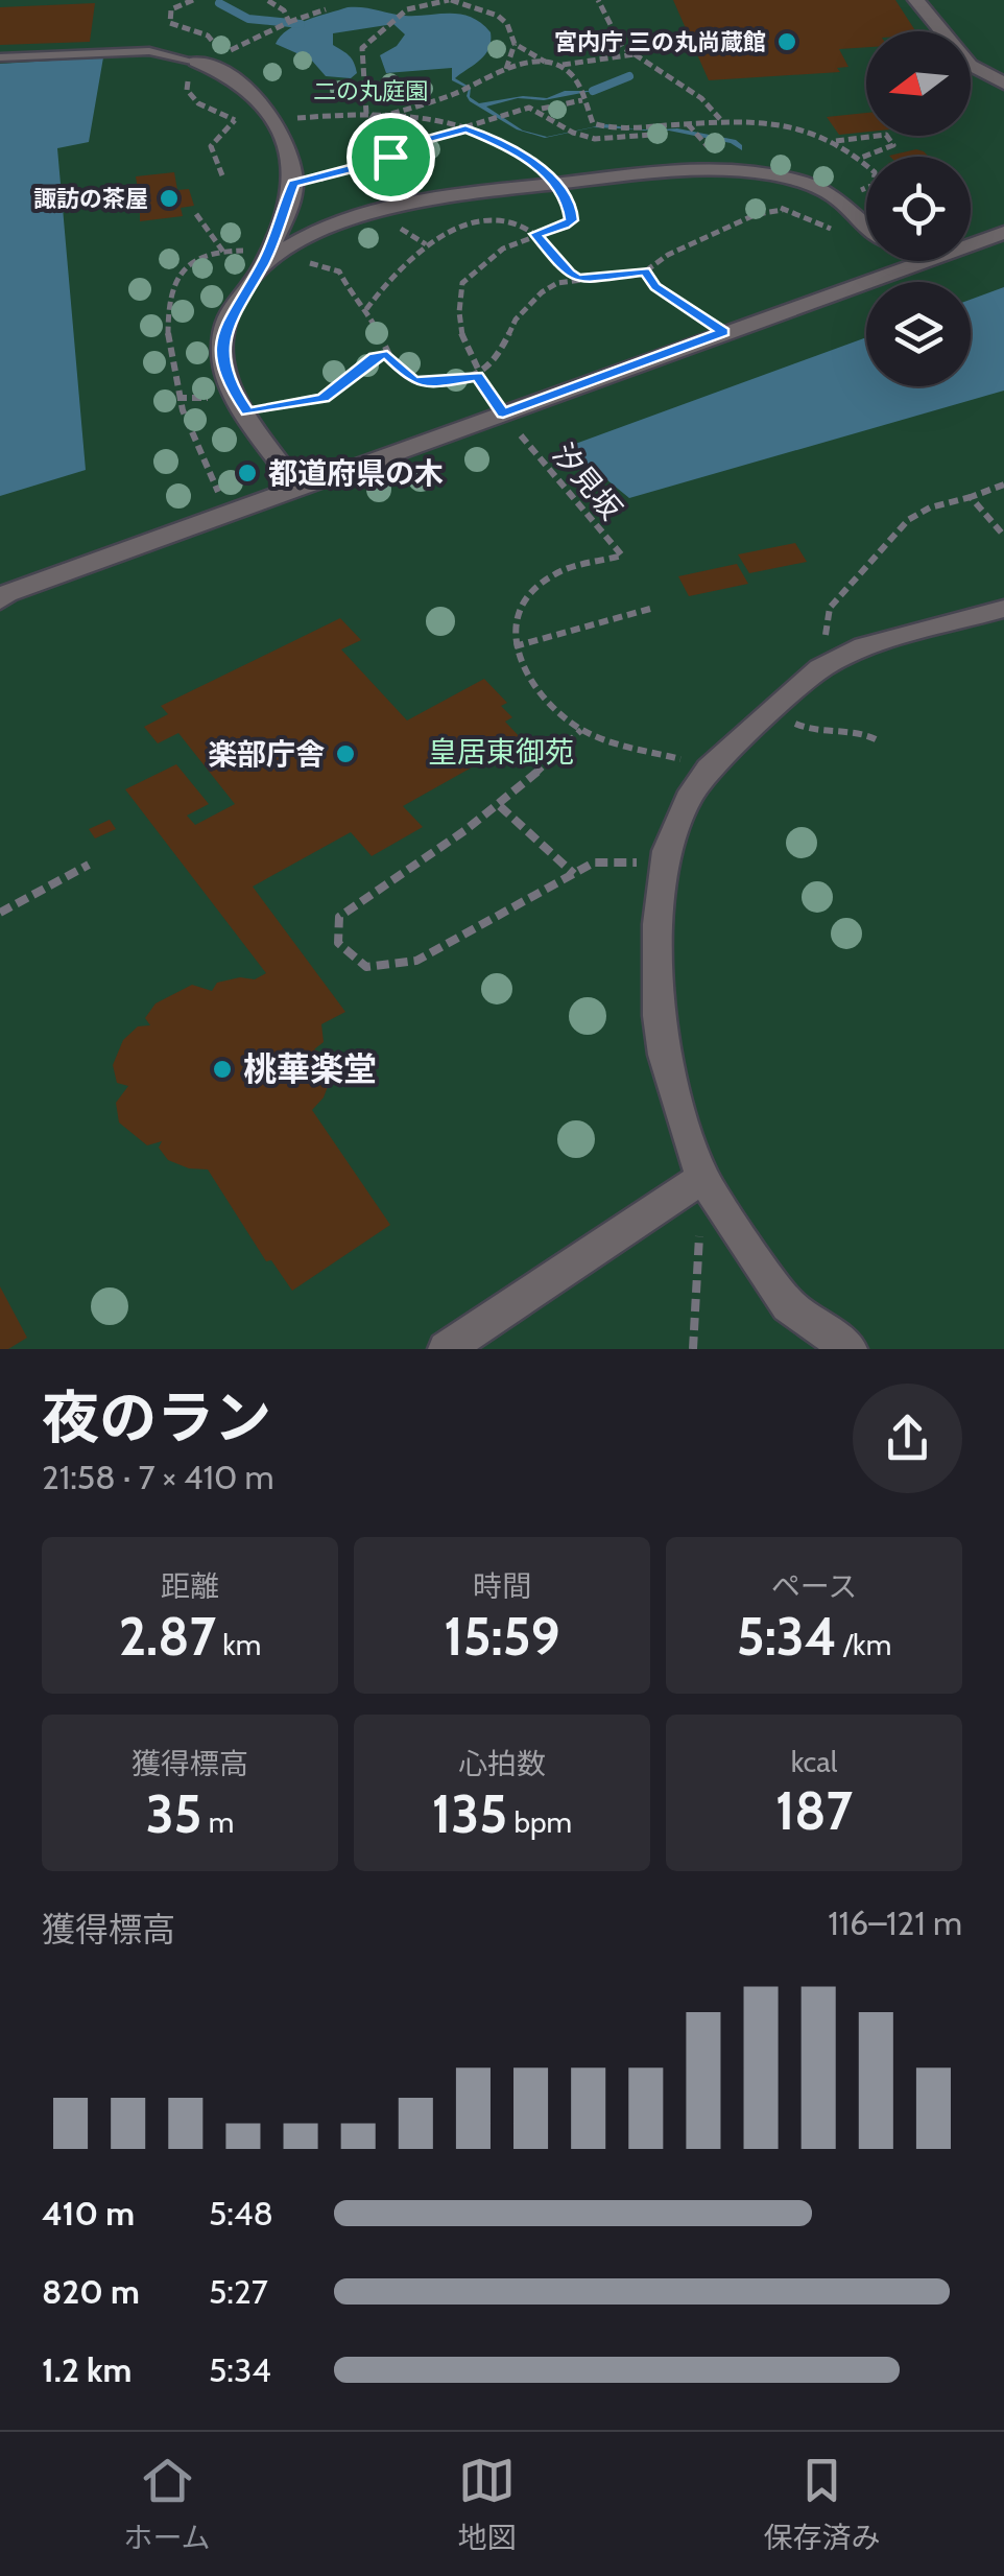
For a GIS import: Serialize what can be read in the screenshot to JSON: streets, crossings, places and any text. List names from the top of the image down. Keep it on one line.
{"streets":{"path":["汐見坂"]},"parks":["二の丸庭園","皇居東御苑"],"places":["宮内庁 三の丸尚蔵館","諏訪の茶屋","都道府県の木","楽部庁舎","桃華楽堂"],"north":"left","page":{"heading":["夜のラン","21:58 · 7 × 410 m"],"stats":[["距離","2.87 km"],["時間","15:59"],["ペース","5:34 /km"],["獲得標高","35 m"],["心拍数","135 bpm"],["kcal","187"]],"chart":["獲得標高","116–121 m"],"list":[{"name":"410 m","note":"5:48"},{"name":"820 m","note":"5:27"},{"name":"1.2 km","note":"5:34"}],"tabs":["ホーム","地図","保存済み"]}}
